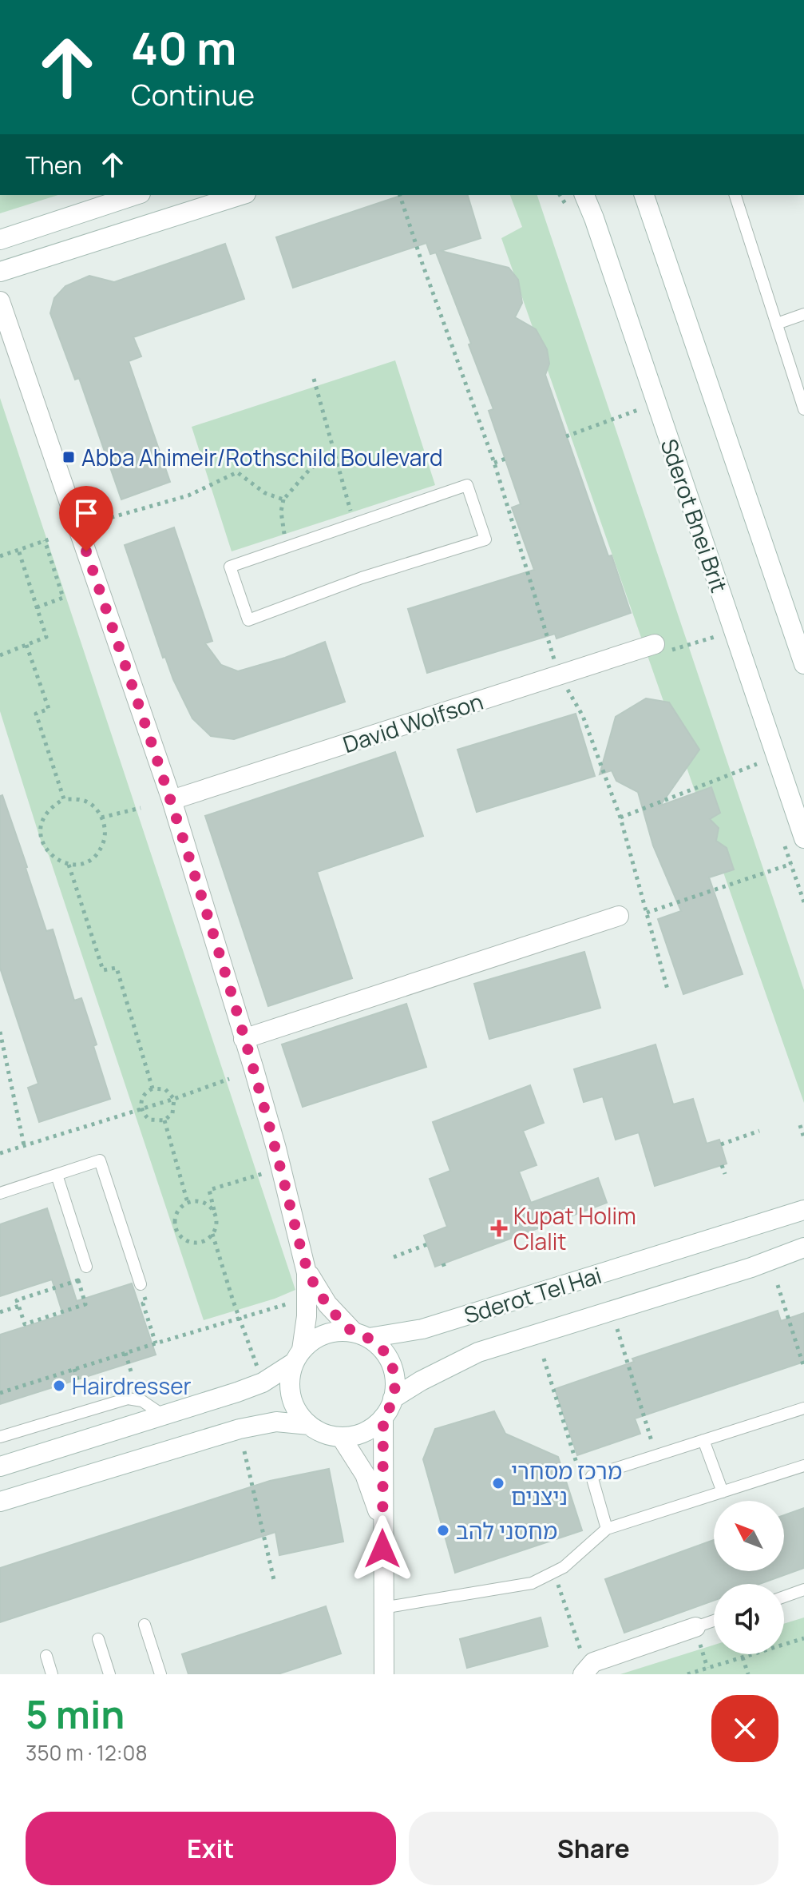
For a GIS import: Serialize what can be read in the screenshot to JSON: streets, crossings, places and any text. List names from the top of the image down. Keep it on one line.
{"streets":{"main road":["Sderot Bnei Brit","David Wolfson","Sderot Tel Hai"]},"places":{"transit":["Abba Ahimeir/Rothschild Boulevard"],"health":["Kupat Holim Clalit"],"other":["Hairdresser","מרכז מסחרי ניצנים","מחסני להב"]},"north":"top left","page":{"turn":["40 m","Continue"],"then":"Then","heading":["5 min","350 m · 12:08"],"buttons":["Exit","Share"]}}
